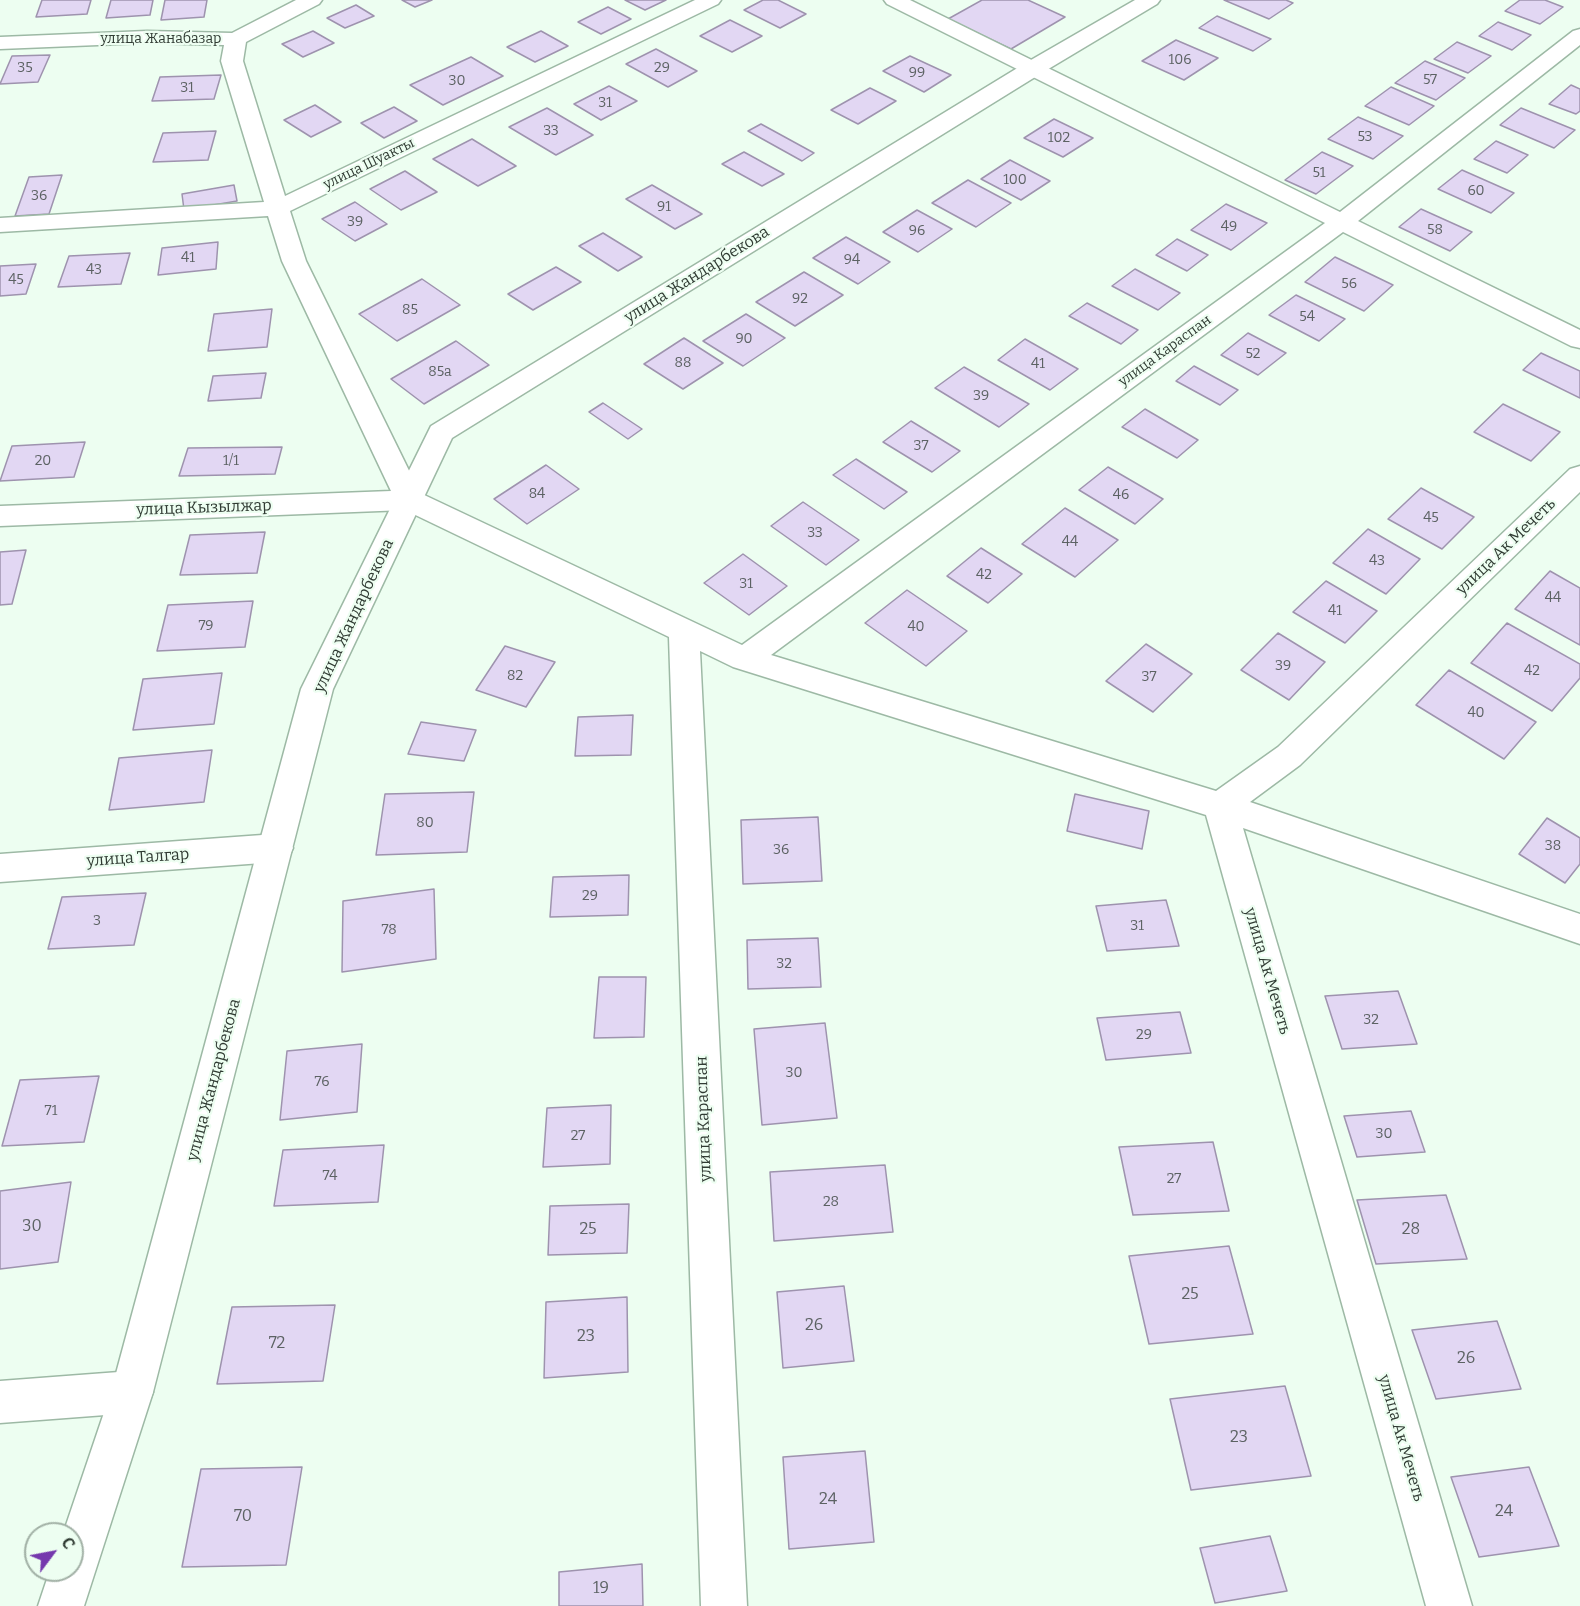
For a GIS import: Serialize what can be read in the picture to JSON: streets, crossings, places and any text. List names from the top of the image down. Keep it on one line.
{"streets":{"street":["улица Жанабазар","улица Шуакты","улица Жандарбекова","улица Караспан","улица Кызылжар","улица Ак Мечеть","улица Талгар"]},"crossings":[["улица Жандарбекова","улица Кызылжар"],["улица Жандарбекова","улица Талгар"]],"house_numbers":["106","35","29","99","57","30","31","31","33","53","102","51","100","60","36","91","39","49","58","96","41","94","43","45","56","92","85","54","90","52","88","41","85а","39","37","20","1/1","84","46","45","33","44","43","42","31","44","41","79","40","39","42","82","37","40","80","38","36","29","3","31","78","32","32","29","30","76","71","30","27","74","27","28","30","25","28","25","26","23","72","26","23","24","24","70","19"],"north":"top right"}
